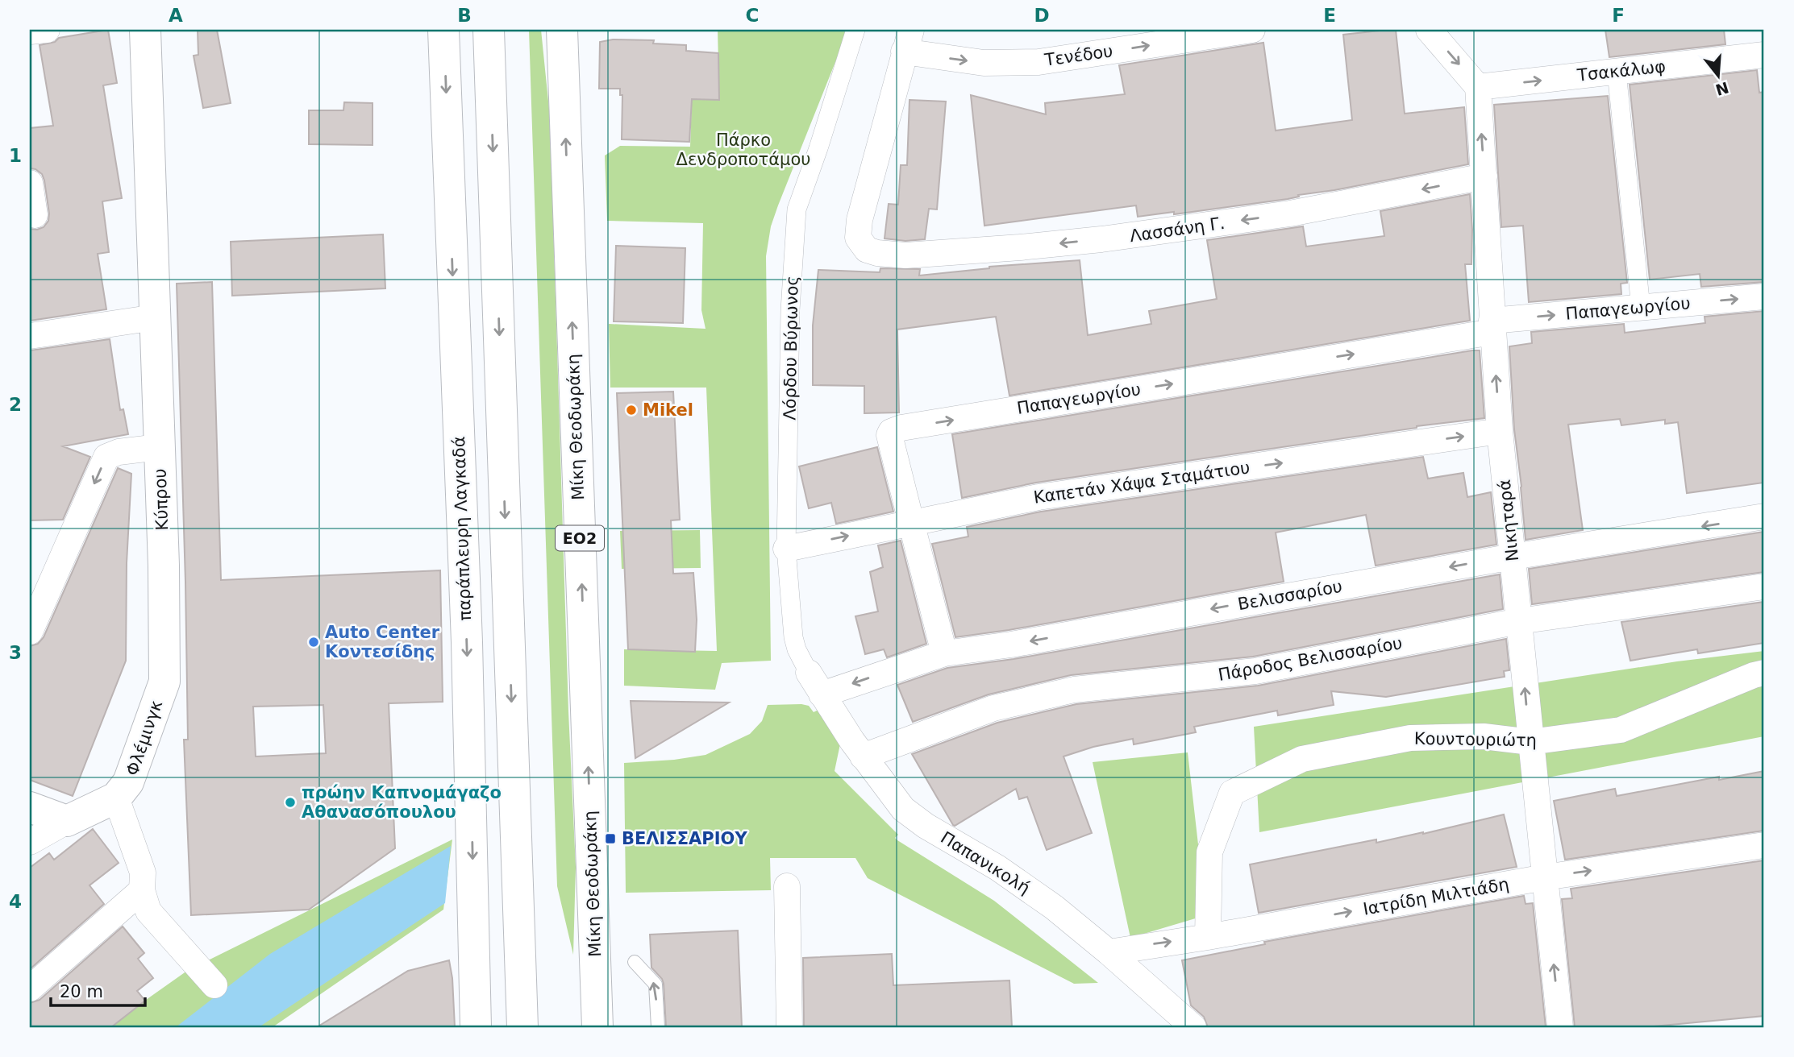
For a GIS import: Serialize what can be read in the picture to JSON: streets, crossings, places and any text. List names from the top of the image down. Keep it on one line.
{"streets":{"main road":["Μίκη Θεοδωράκη","Κύπρου","παράπλευρη Λαγκαδά","ΕΟ2","Φλέμινγκ"],"street":["Τενέδου","Τσακάλωφ","Λασσάνη Γ.","Παπαγεωργίου","Λόρδου Βύρωνος","Καπετάν Χάψα Σταμάτιου","Νικηταρά","Βελισσαρίου","Πάροδος Βελισσαρίου","Κουντουριώτη","Παπανικολή","Ιατρίδη Μιλτιάδη"]},"crossings":[["Τενέδου","Λασσάνη Γ."],["Τσακάλωφ","Νικηταρά"],["Λασσάνη Γ.","Νικηταρά"],["Παπαγεωργίου","Καπετάν Χάψα Σταμάτιου"],["Παπαγεωργίου","Νικηταρά"],["Παπαγεωργίου","Βελισσαρίου"],["Λόρδου Βύρωνος","Καπετάν Χάψα Σταμάτιου"],["Λόρδου Βύρωνος","Παπανικολή"],["Καπετάν Χάψα Σταμάτιου","Νικηταρά"],["Κύπρου","Φλέμινγκ"],["Νικηταρά","Βελισσαρίου"],["Νικηταρά","Πάροδος Βελισσαρίου"],["Νικηταρά","Κουντουριώτη"],["Νικηταρά","Ιατρίδη Μιλτιάδη"],["Βελισσαρίου","Παπανικολή"],["Πάροδος Βελισσαρίου","Παπανικολή"],["Κουντουριώτη","Ιατρίδη Μιλτιάδη"],["Παπανικολή","Ιατρίδη Μιλτιάδη"]],"one_way":["Τενέδου","Τσακάλωφ","Παπαγεωργίου","Καπετάν Χάψα Σταμάτιου","Νικηταρά","Βελισσαρίου","Ιατρίδη Μιλτιάδη"],"parks":["Πάρκο Δενδροποτάμου"],"places":{"other":["Mikel","Auto Center Κοντεσίδης","πρώην Καπνομάγαζο Αθανασόπουλου"],"transit":["ΒΕΛΙΣΣΑΡΙΟΥ"]},"scale_bar":"20 m","north":"bottom","grid":{"columns":["A","B","C","D","E","F"],"rows":["1","2","3","4"]}}
